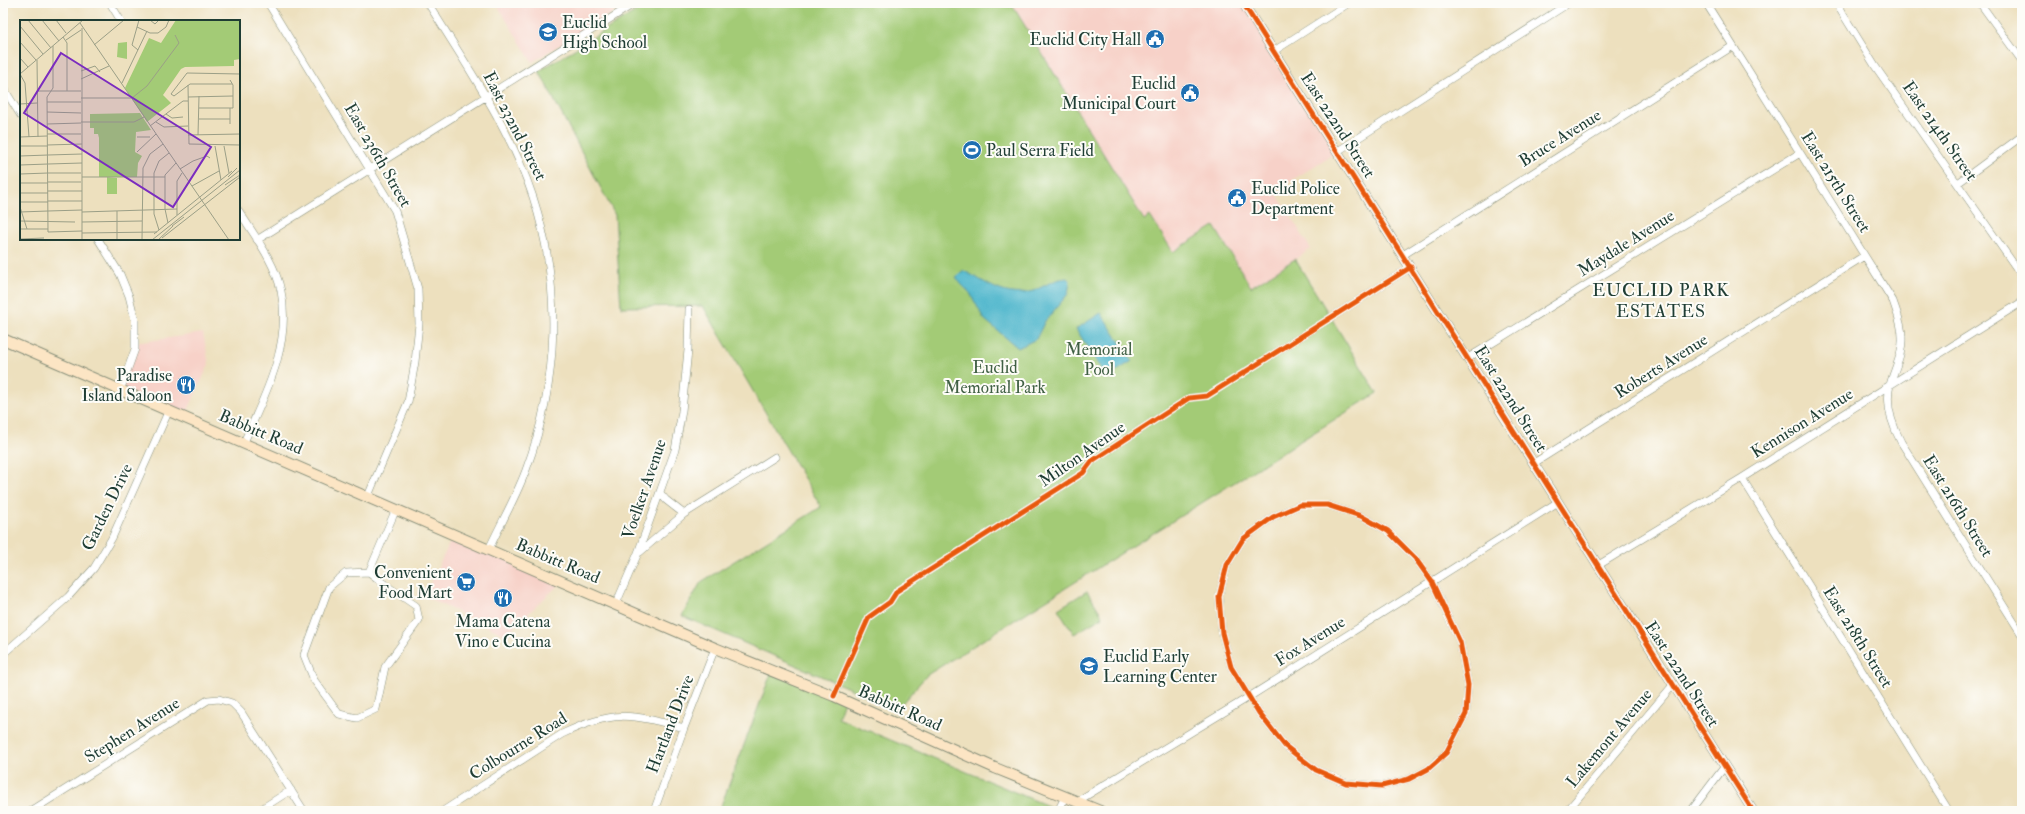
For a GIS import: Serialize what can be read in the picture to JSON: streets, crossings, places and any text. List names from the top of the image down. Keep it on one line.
{"streets":{"main road":["Babbitt Road"],"street":["East 222nd Street","East 232nd Street","East 214th Street","Bruce Avenue","East 236th Street","East 215th Street","Maydale Avenue","Roberts Avenue","Kennison Avenue","Milton Avenue","Voelker Avenue","East 216th Street","Garden Drive","East 218th Street","Fox Avenue","Hartland Drive","Stephen Avenue","Lakemont Avenue","Colbourne Road"]},"crossings":[["East 222nd Street","Bruce Avenue"],["East 222nd Street","Maydale Avenue"],["East 222nd Street","Roberts Avenue"],["East 222nd Street","Kennison Avenue"],["East 222nd Street","Milton Avenue"],["East 222nd Street","Fox Avenue"],["East 222nd Street","Lakemont Avenue"],["East 232nd Street","Babbitt Road"],["Bruce Avenue","East 215th Street"],["East 236th Street","Babbitt Road"],["East 215th Street","Maydale Avenue"],["East 215th Street","Roberts Avenue"],["East 215th Street","Kennison Avenue"],["East 215th Street","East 216th Street"],["Kennison Avenue","East 216th Street"],["Kennison Avenue","East 218th Street"],["Babbitt Road","Milton Avenue"],["Babbitt Road","Voelker Avenue"],["Babbitt Road","Garden Drive"],["Babbitt Road","Fox Avenue"],["Babbitt Road","Hartland Drive"],["Hartland Drive","Colbourne Road"]],"districts":["EUCLID PARK ESTATES"],"parks":["Memorial Pool","Euclid Memorial Park"],"places":{"school or university":["Euclid High School","Euclid Early Learning Center"],"public building":["Euclid City Hall","Euclid Municipal Court","Euclid Police Department"],"sports":["Paul Serra Field"],"restaurant":["Paradise Island Saloon","Mama Catena Vino e Cucina"],"supermarket":["Convenient Food Mart"]}}
